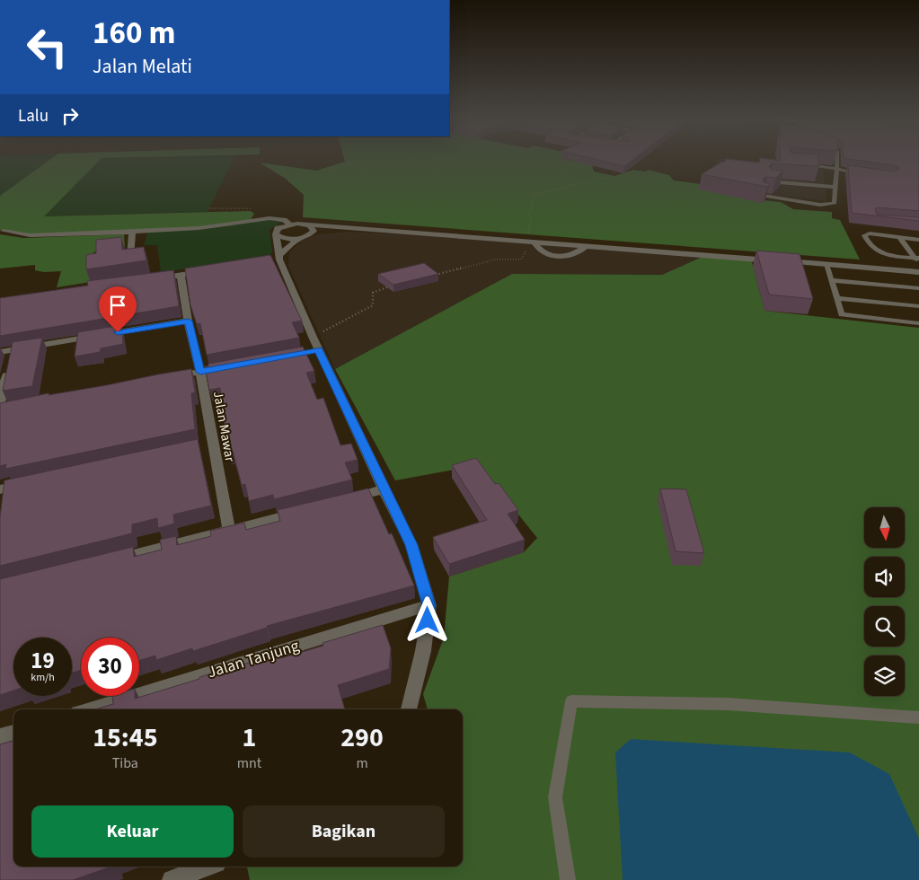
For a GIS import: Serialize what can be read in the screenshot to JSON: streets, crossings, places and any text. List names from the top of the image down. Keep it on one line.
{"streets":{"street":["Jalan Mawar","Jalan Tanjung"]},"north":"bottom","page":{"turn":["160 m","Jalan Melati"],"then":"Lalu","speed":"19 km/h","limit":"30","eta":["15:45","Tiba","1","mnt","290","m"],"buttons":["Keluar","Bagikan"]}}
